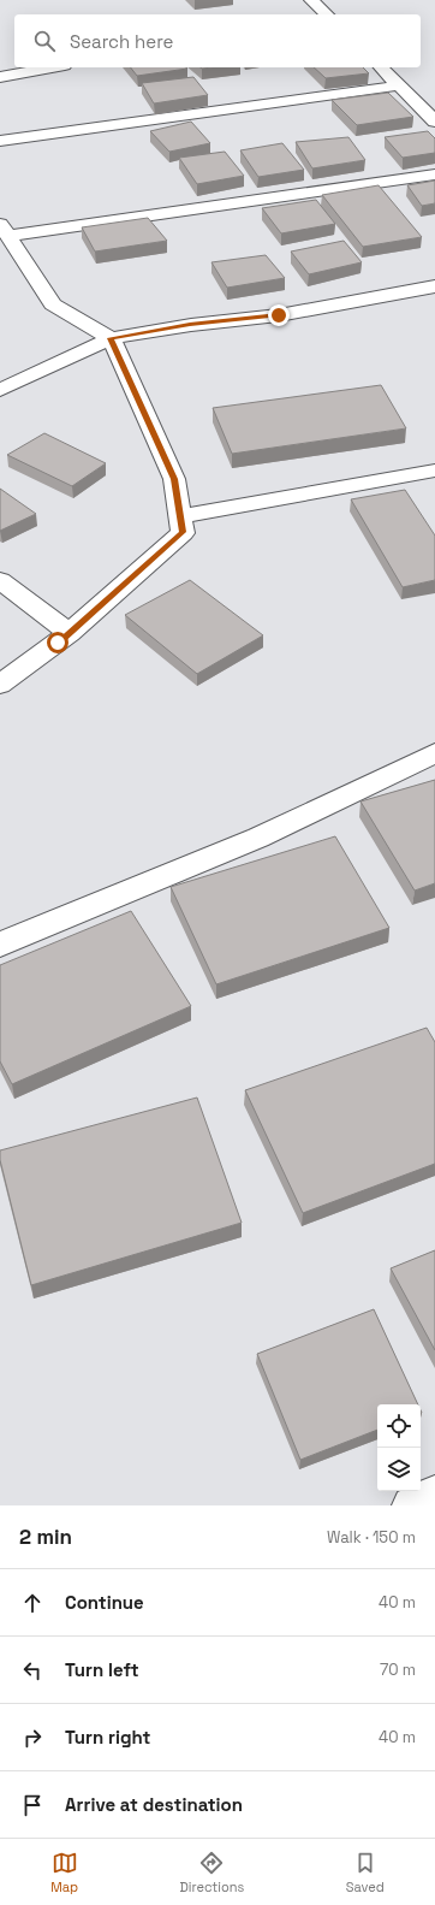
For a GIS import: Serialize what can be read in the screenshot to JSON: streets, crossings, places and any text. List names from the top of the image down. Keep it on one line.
{"page":{"search":"Search here","heading":["2 min","Walk · 150 m"],"list":[["Continue","40 m"],["Turn left","70 m"],["Turn right","40 m"],"Arrive at destination"],"nav":["Map","Directions","Saved"]}}
